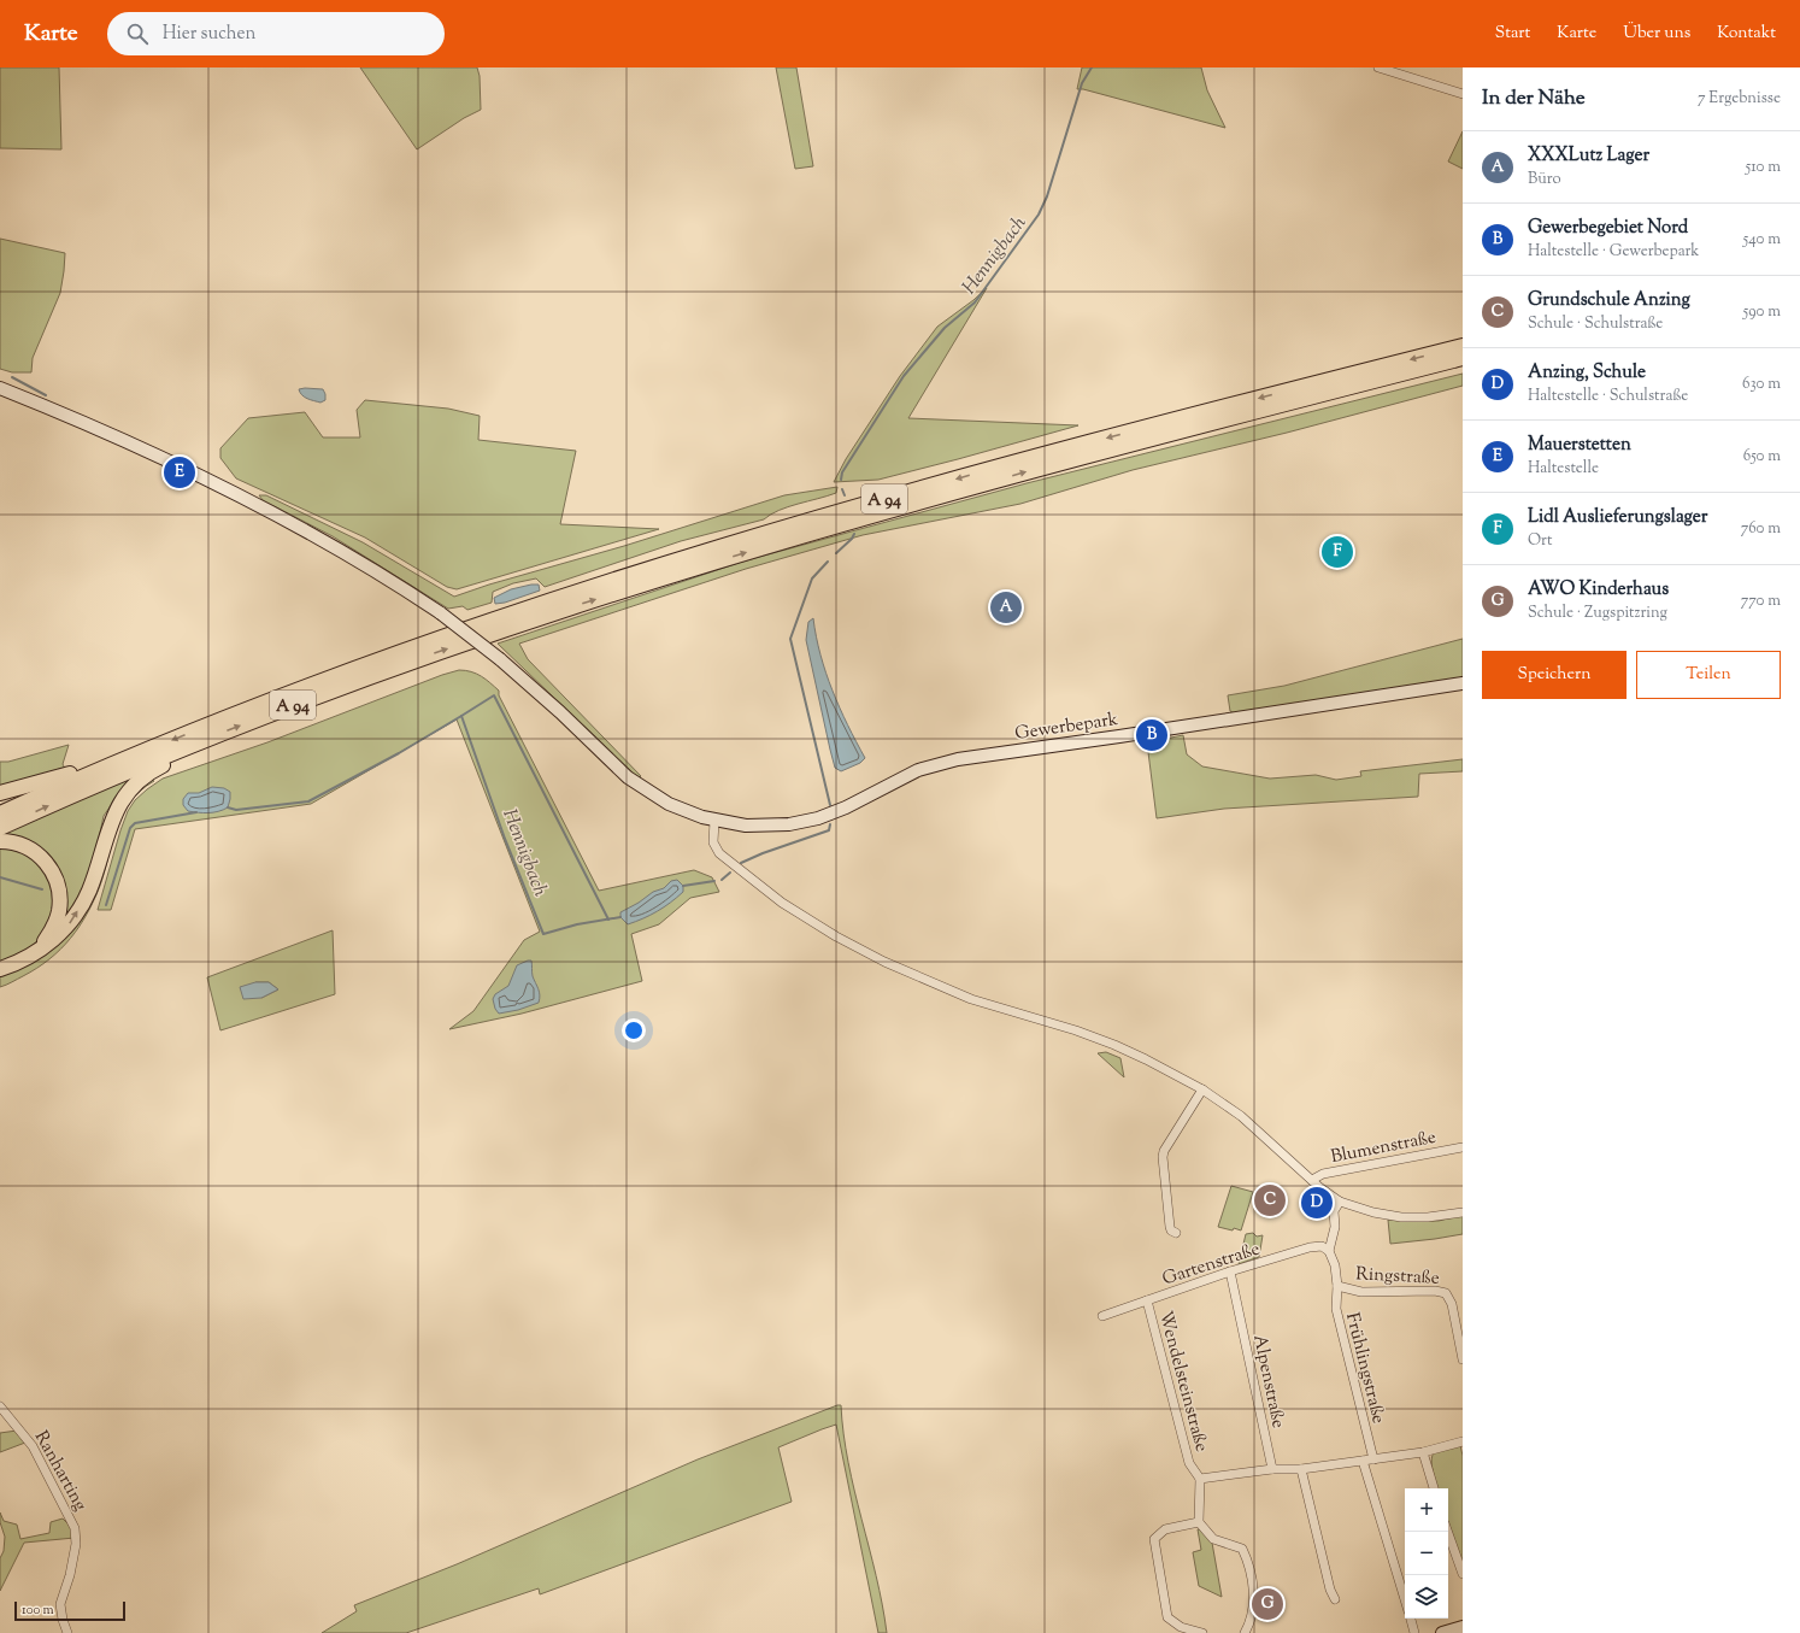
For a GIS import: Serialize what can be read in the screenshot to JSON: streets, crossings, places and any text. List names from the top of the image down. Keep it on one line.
{"streets":{"highway":["A 94"],"street":["Gewerbepark","Blumenstraße","Gartenstraße","Ringstraße","Frühlingstraße","Wendelsteinstraße","Alpenstraße","Ranharting"]},"crossings":[["Gartenstraße","Frühlingstraße"],["Gartenstraße","Wendelsteinstraße"],["Gartenstraße","Alpenstraße"],["Ringstraße","Frühlingstraße"],["Wendelsteinstraße","Alpenstraße"]],"water":["Hennigbach"],"scale_bar":"100 m","page":{"header":"Karte","search":"Hier suchen","nav":["Start","Karte","Über uns","Kontakt"],"heading":["In der Nähe","7 Ergebnisse"],"list":[{"mark":"A","name":"XXXLutz Lager","note":"Büro","value":"510 m"},{"mark":"B","name":"Gewerbegebiet Nord","note":"Haltestelle · Gewerbepark","value":"540 m"},{"mark":"C","name":"Grundschule Anzing","note":"Schule · Schulstraße","value":"590 m"},{"mark":"D","name":"Anzing, Schule","note":"Haltestelle · Schulstraße","value":"630 m"},{"mark":"E","name":"Mauerstetten","note":"Haltestelle","value":"650 m"},{"mark":"F","name":"Lidl Auslieferungslager","note":"Ort","value":"760 m"},{"mark":"G","name":"AWO Kinderhaus","note":"Schule · Zugspitzring","value":"770 m"}],"pins":["E","F","A","B","C","D","G"],"buttons":["Speichern","Teilen"],"map_buttons":["+","−"],"scale":"100 m"}}
